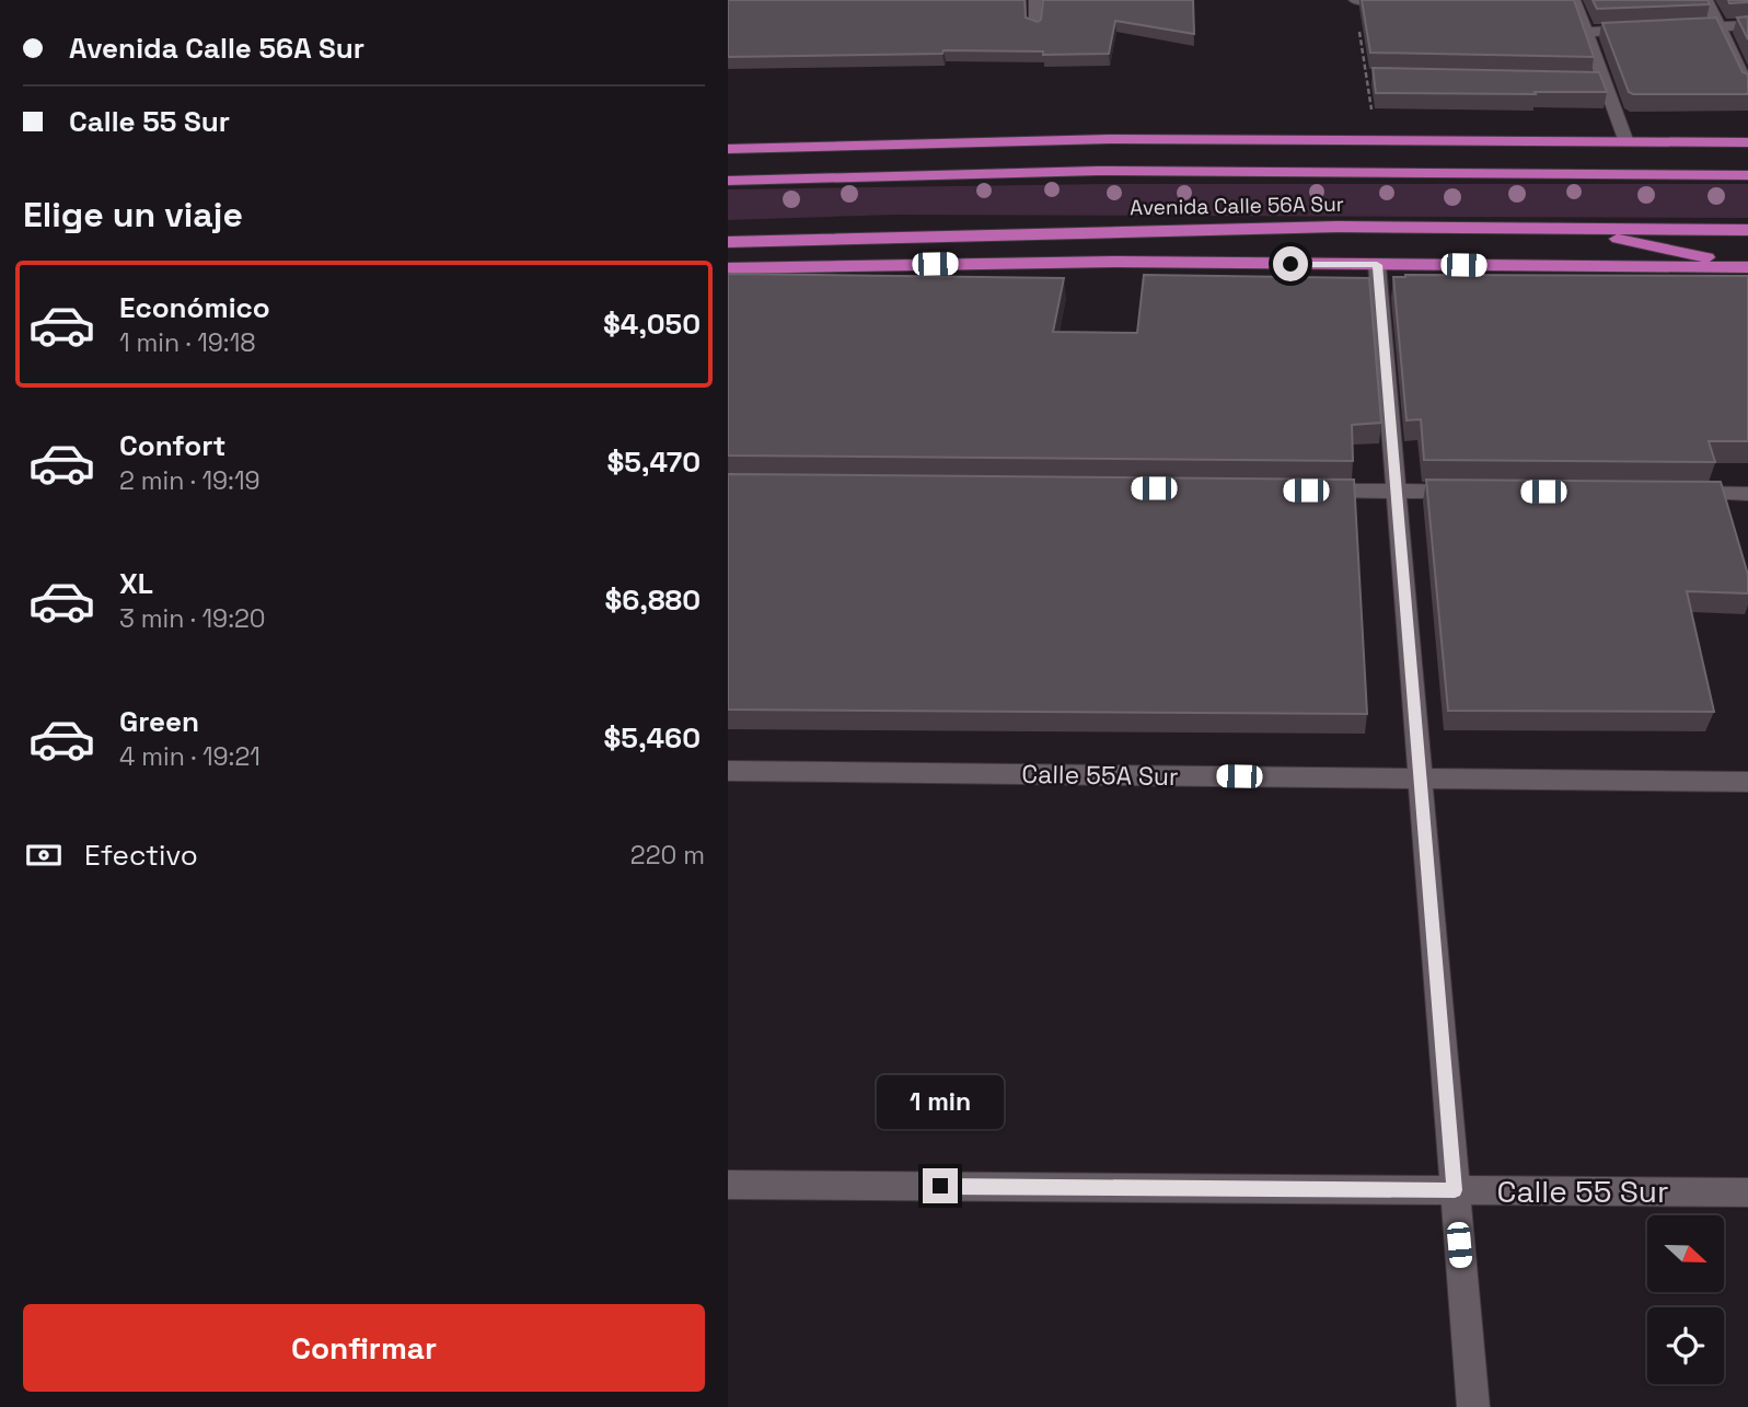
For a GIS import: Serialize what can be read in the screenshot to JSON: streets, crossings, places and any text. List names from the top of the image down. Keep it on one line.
{"streets":{"highway":["Avenida Calle 56A Sur"],"street":["Calle 55A Sur","Calle 55 Sur"]},"north":"right","page":{"banner":["Avenida Calle 56A Sur","Calle 55 Sur"],"heading":"Elige un viaje","list":[{"name":"Económico","note":"1 min · 19:18","value":"$4,050"},{"name":"Confort","note":"2 min · 19:19","value":"$5,470"},{"name":"XL","note":"3 min · 19:20","value":"$6,880"},{"name":"Green","note":"4 min · 19:21","value":"$5,460"}],"pay":["Efectivo","220 m"],"bubble":"1 min","buttons":"Confirmar"}}
